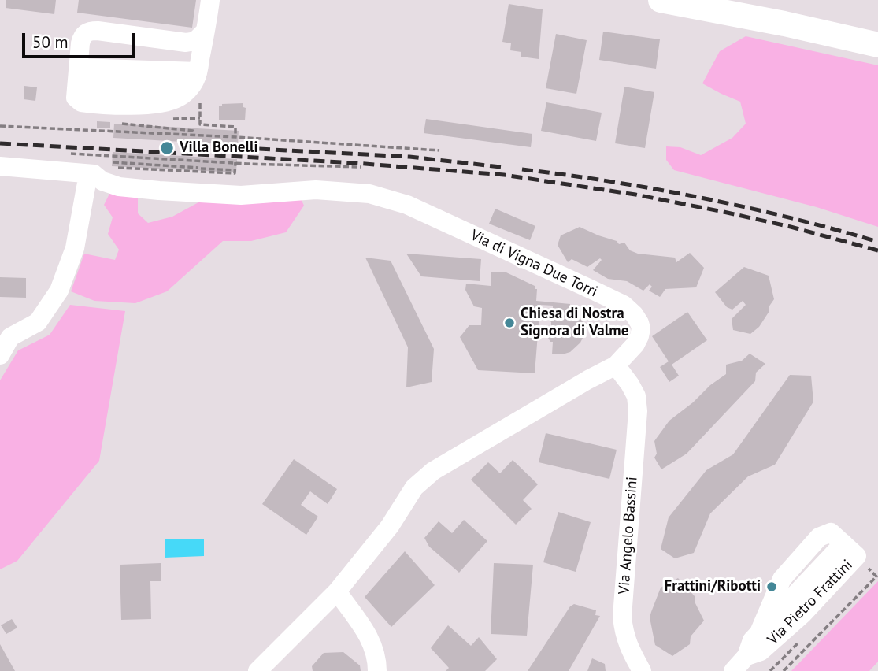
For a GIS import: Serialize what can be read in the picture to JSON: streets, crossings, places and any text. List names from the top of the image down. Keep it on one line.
{"streets":{"street":["Via di Vigna Due Torri","Via Angelo Bassini","Via Pietro Frattini"]},"crossings":[["Via di Vigna Due Torri","Via Angelo Bassini"]],"places":["Villa Bonelli","Chiesa di Nostra Signora di Valme","Frattini/Ribotti"],"scale_bar":"50 m"}
